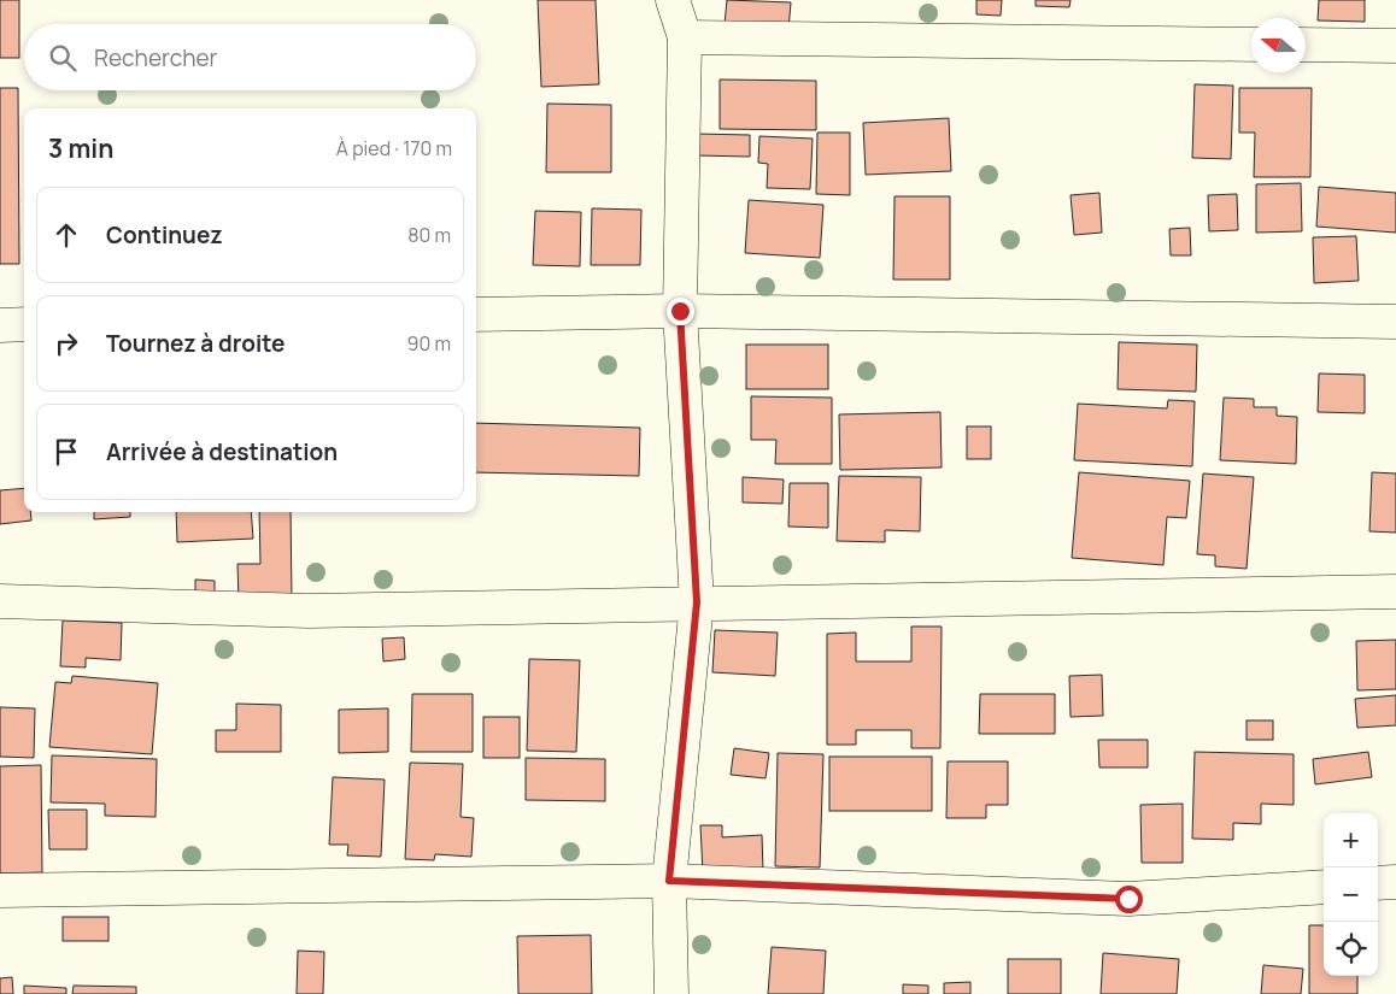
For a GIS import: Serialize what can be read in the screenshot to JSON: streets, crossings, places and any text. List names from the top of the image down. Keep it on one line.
{"north":"left","page":{"search":"Rechercher","heading":["3 min","À pied · 170 m"],"list":[["Continuez","80 m"],["Tournez à droite","90 m"],"Arrivée à destination"],"map_buttons":["+","−"]}}
